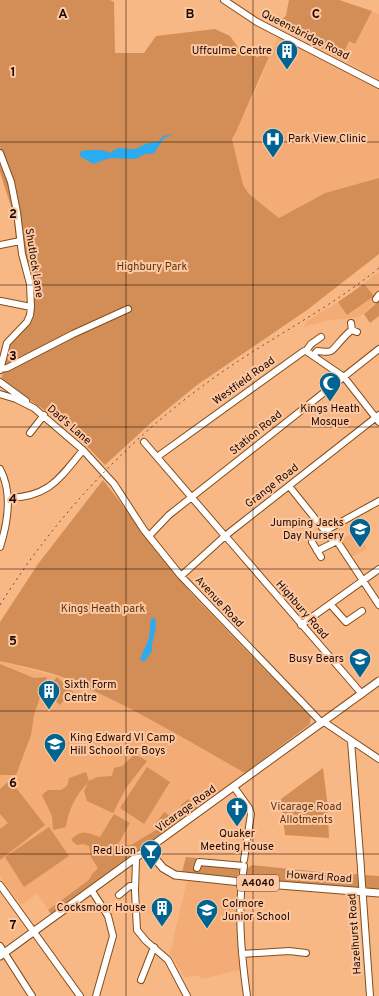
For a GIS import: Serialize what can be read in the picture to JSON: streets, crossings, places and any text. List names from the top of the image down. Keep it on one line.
{"streets":{"main road":["Vicarage Road","Howard Road","A4040"],"street":["Queensbridge Road","Shutlock Lane","Westfield Road","Dad's Lane","Station Road","Grange Road","Avenue Road","Highbury Road","Hazelhurst Road"]},"crossings":[["Westfield Road","Highbury Road"],["Dad's Lane","Avenue Road"],["Station Road","Avenue Road"],["Station Road","Highbury Road"],["Grange Road","Avenue Road"],["Grange Road","Highbury Road"],["Avenue Road","Vicarage Road"],["Avenue Road","Hazelhurst Road"],["Highbury Road","Vicarage Road"],["Vicarage Road","Howard Road"],["Howard Road","Hazelhurst Road"]],"parks":["Highbury Park","Kings Heath park","Vicarage Road Allotments"],"places":{"building":["Uffculme Centre","Sixth Form Centre","Cocksmoor House"],"hospital":["Park View Clinic"],"mosque":["Kings Heath Mosque"],"school or university":["Jumping Jacks Day Nursery","Busy Bears","King Edward VI Camp Hill School for Boys","Colmore Junior School"],"church":["Quaker Meeting House"],"bar":["Red Lion"]},"grid":{"columns":["A","B","C"],"rows":["1","2","3","4","5","6","7"]}}
